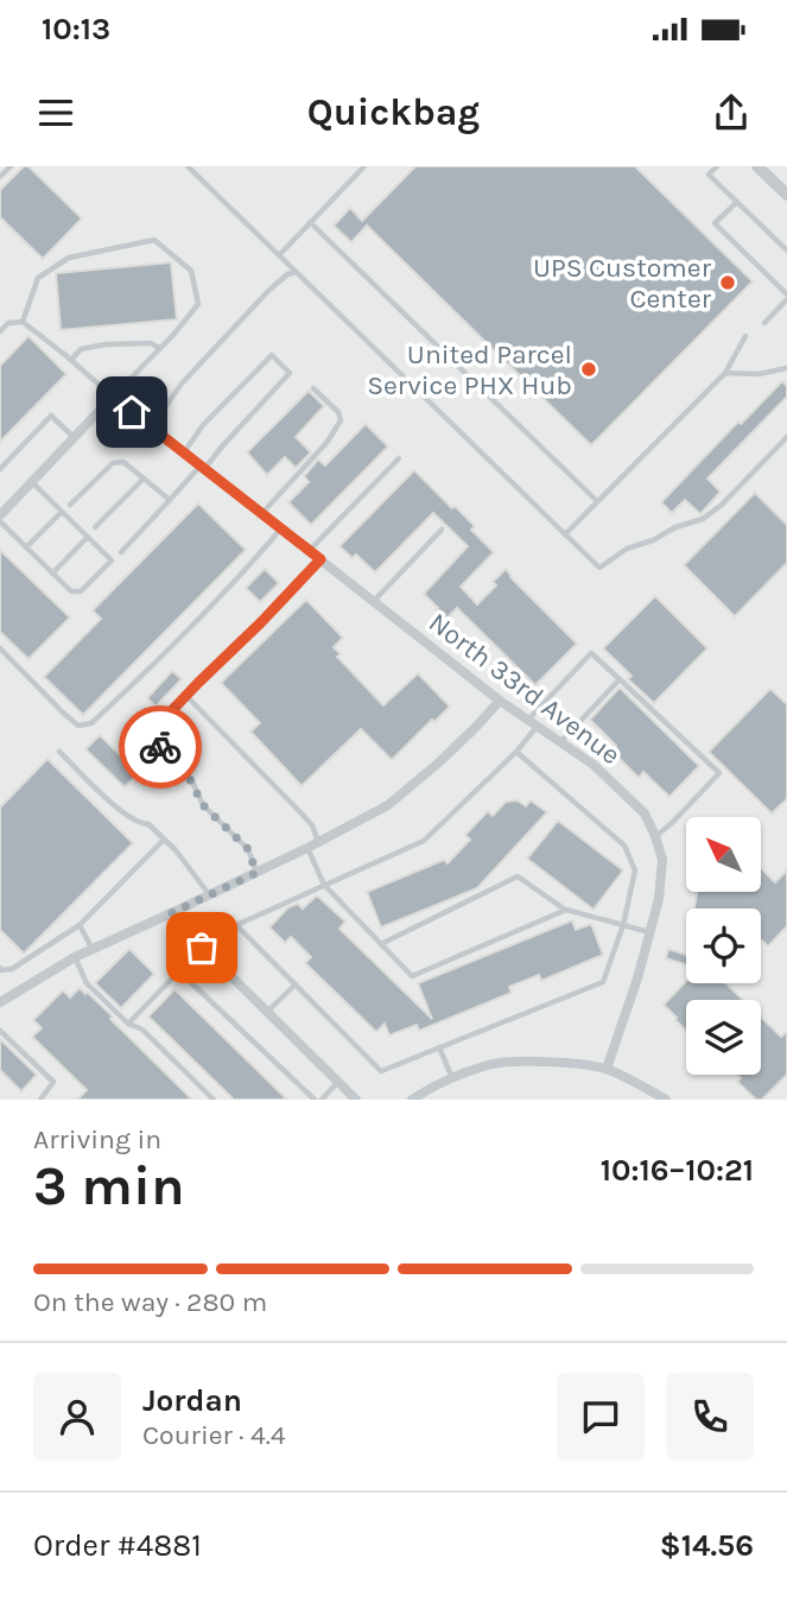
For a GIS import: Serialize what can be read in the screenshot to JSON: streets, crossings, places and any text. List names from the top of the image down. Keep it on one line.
{"streets":{"street":["North 33rd Avenue"]},"places":["UPS Customer Center","United Parcel Service PHX Hub"],"north":"top left","page":{"status":"10:13","header":"Quickbag","heading":["3 min","Arriving in","10:16–10:21"],"panel":["Jordan","Courier · 4.4","Order #4881","$14.56"],"bar":"On the way · 280 m"}}
